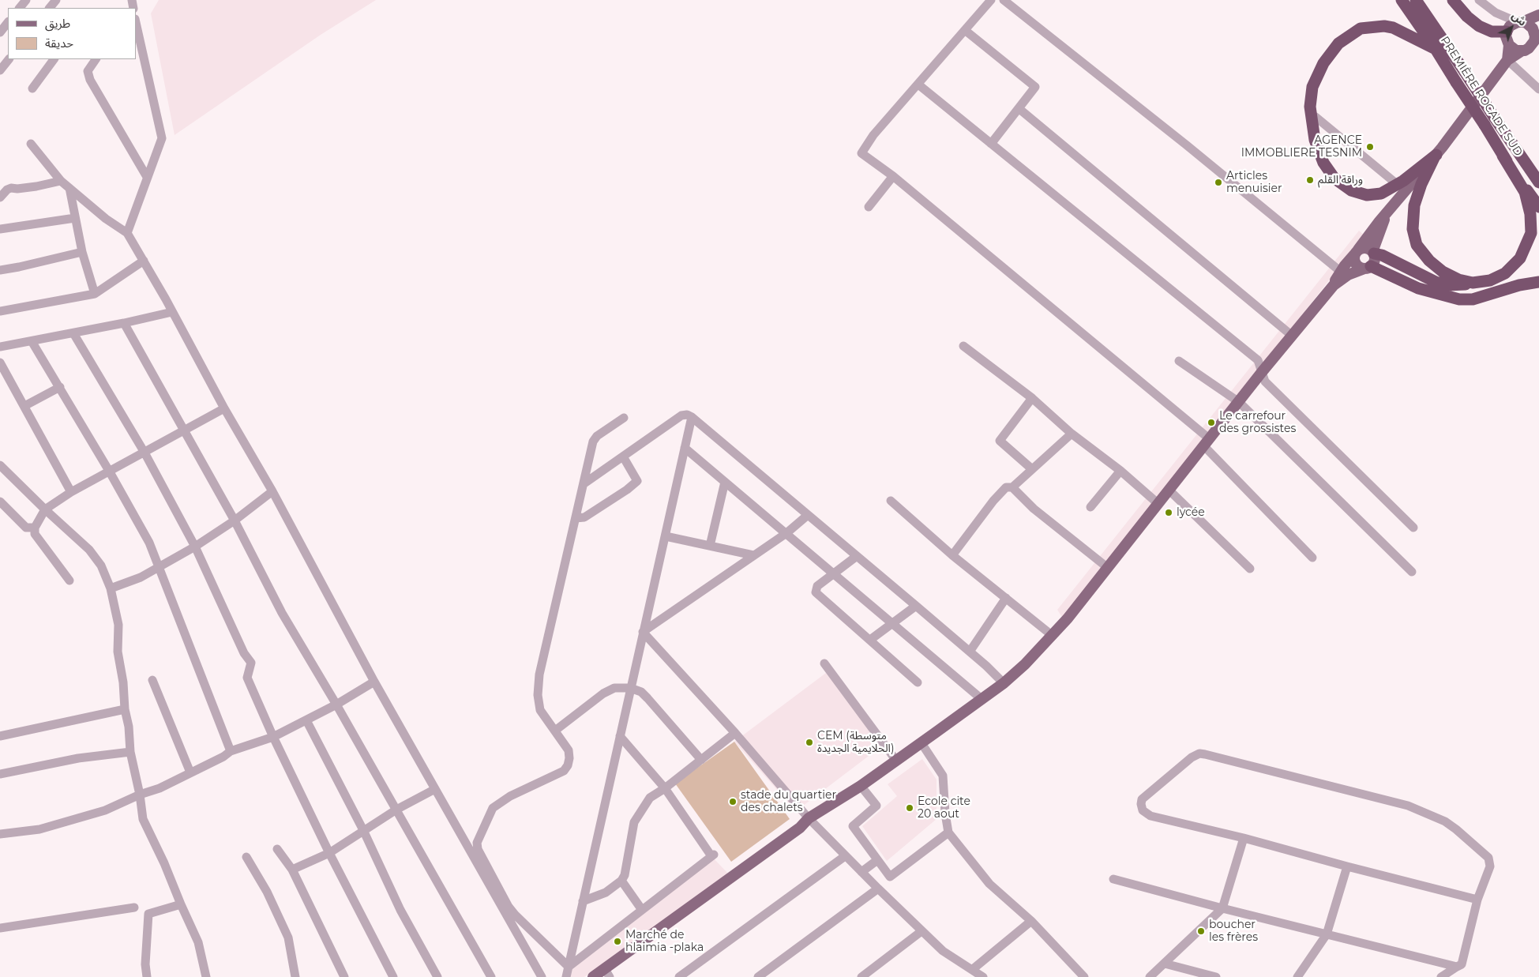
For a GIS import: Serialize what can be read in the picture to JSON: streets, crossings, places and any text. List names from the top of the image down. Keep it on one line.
{"streets":{"highway":["PREMIÈRE ROCADE SUD"]},"places":["AGENCE IMMOBLIERE TESNIM","وراقة القلم","Articles menuisier","Le carrefour des grossistes","lycée","CEM (متوسطة الحلايمية الجديدة)","stade du quartier des chalets","Ecole cite 20 aout","boucher les frères","Marché de hlaimia -plaka"],"legend":["طريق","حديقة"],"north":"top right"}
